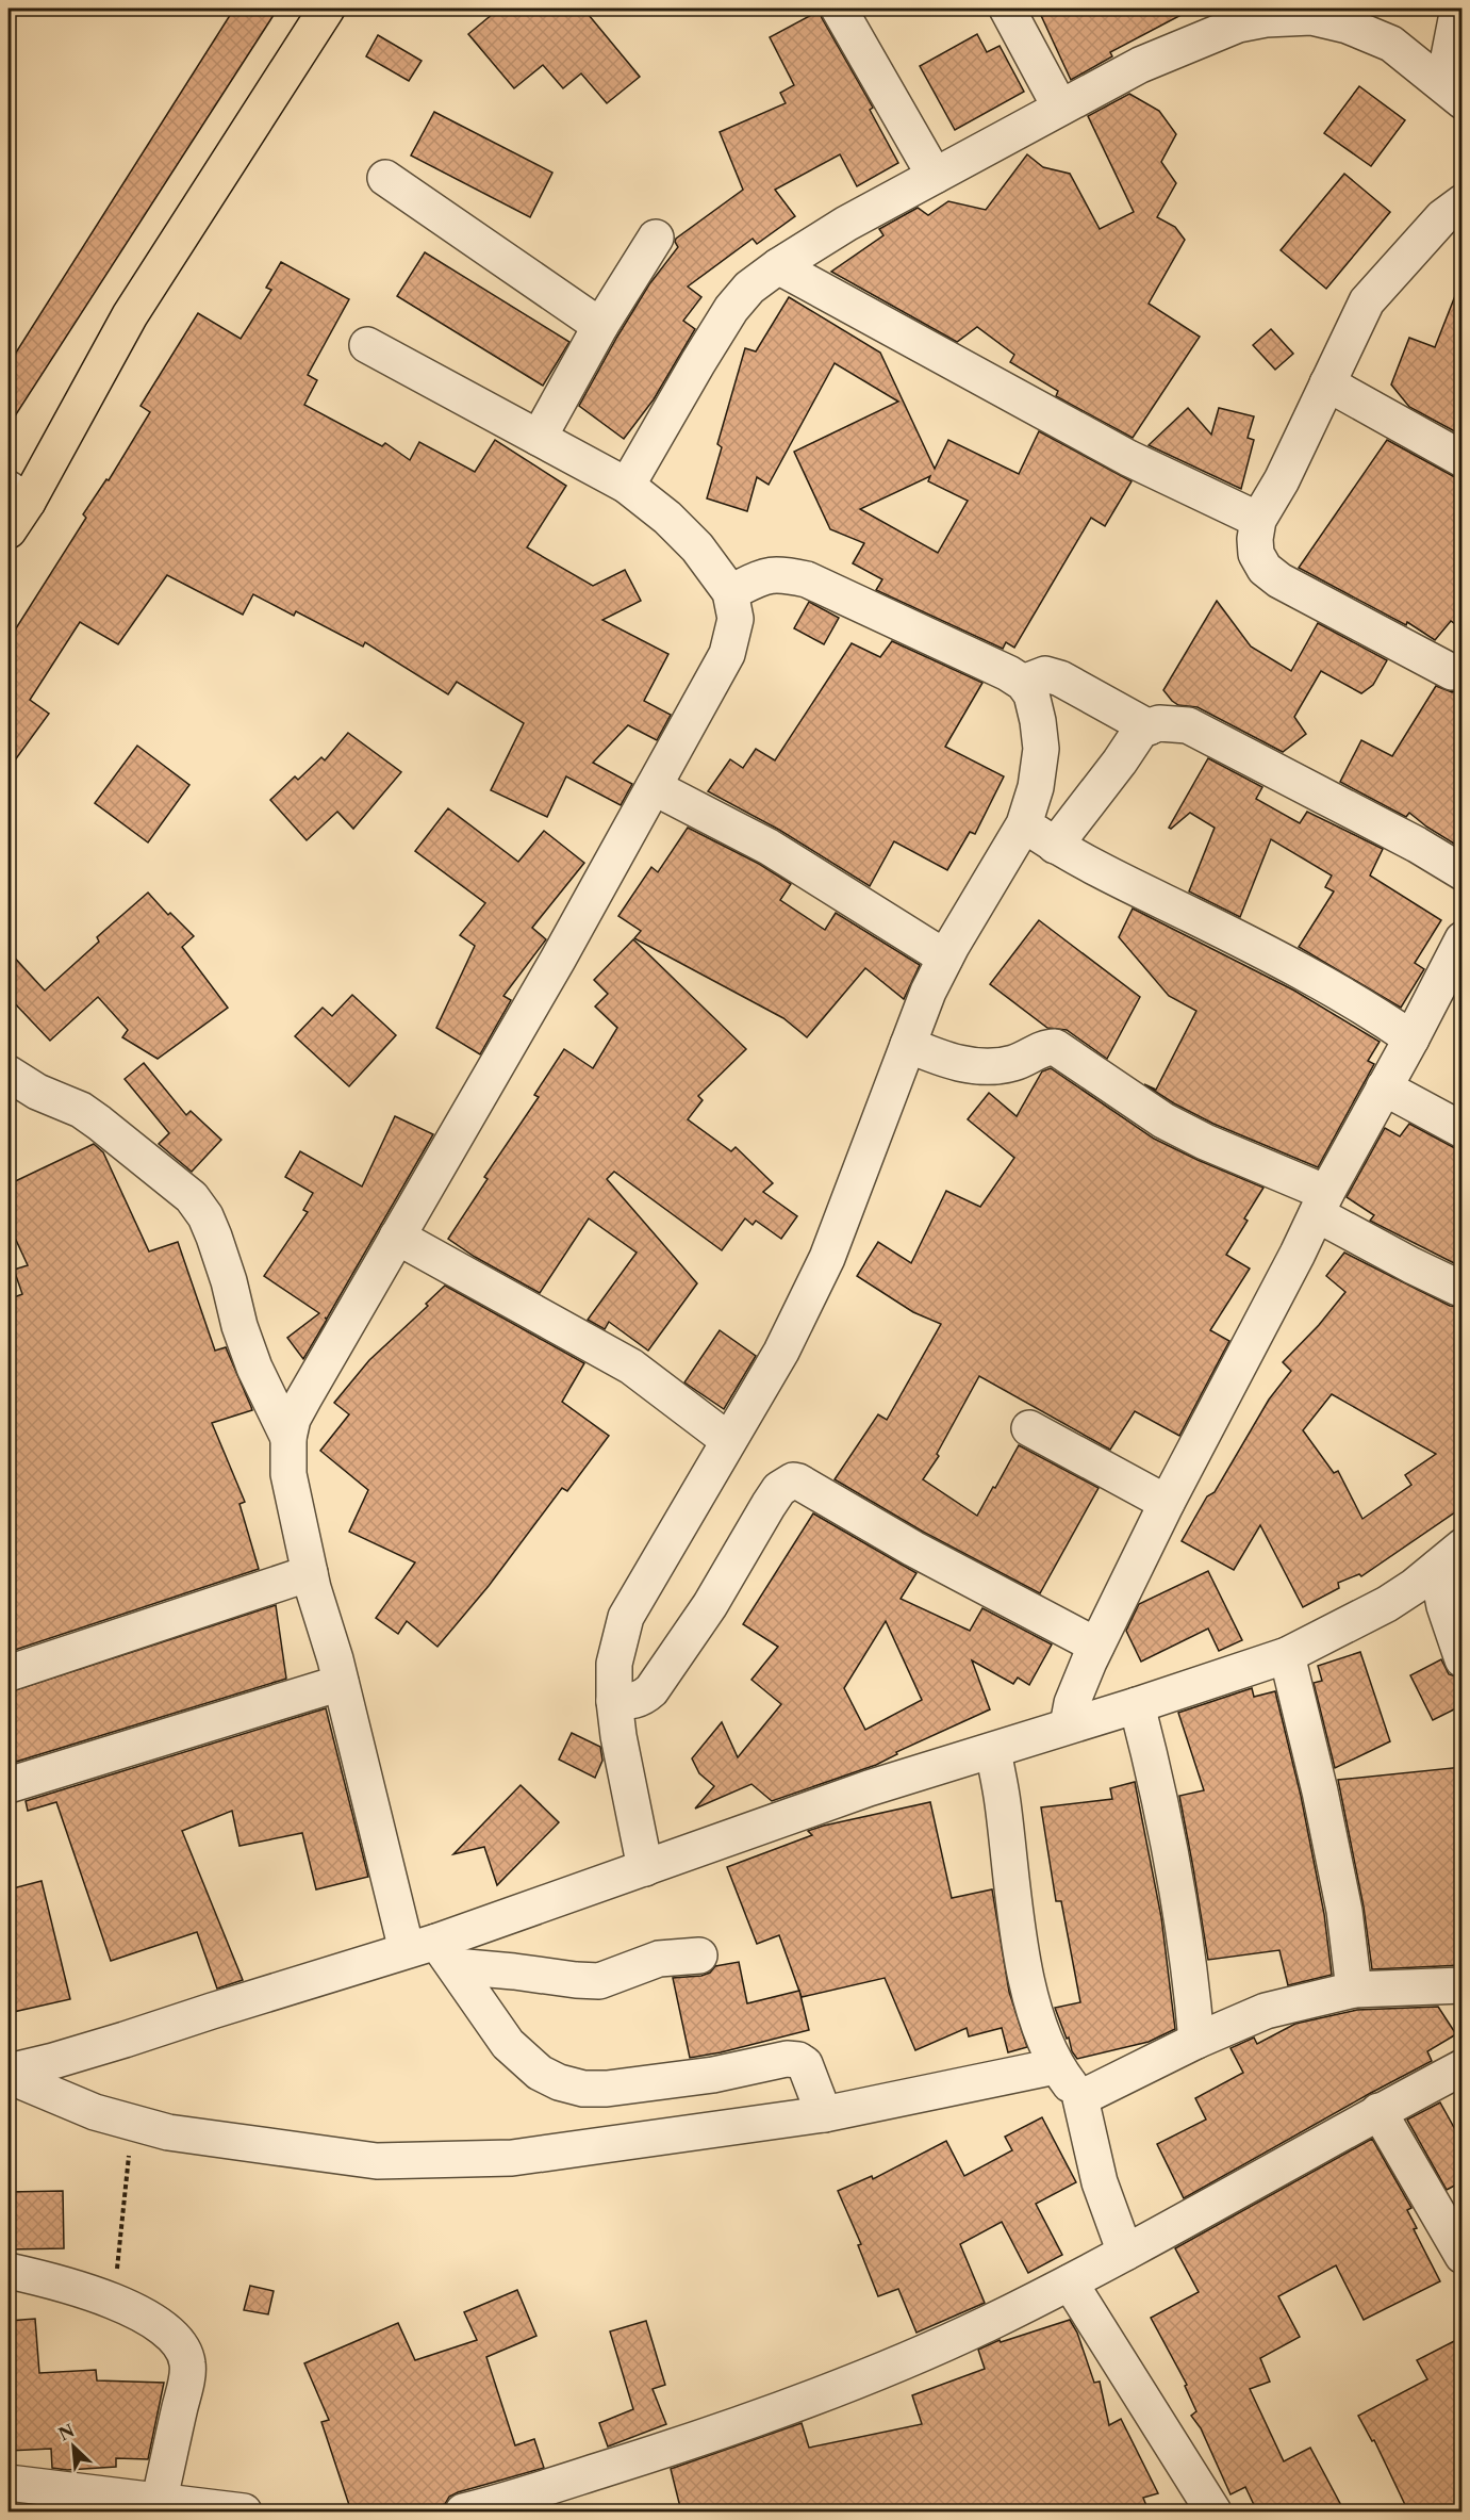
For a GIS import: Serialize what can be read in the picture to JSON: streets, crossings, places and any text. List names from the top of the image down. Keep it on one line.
{"north":"top left"}
